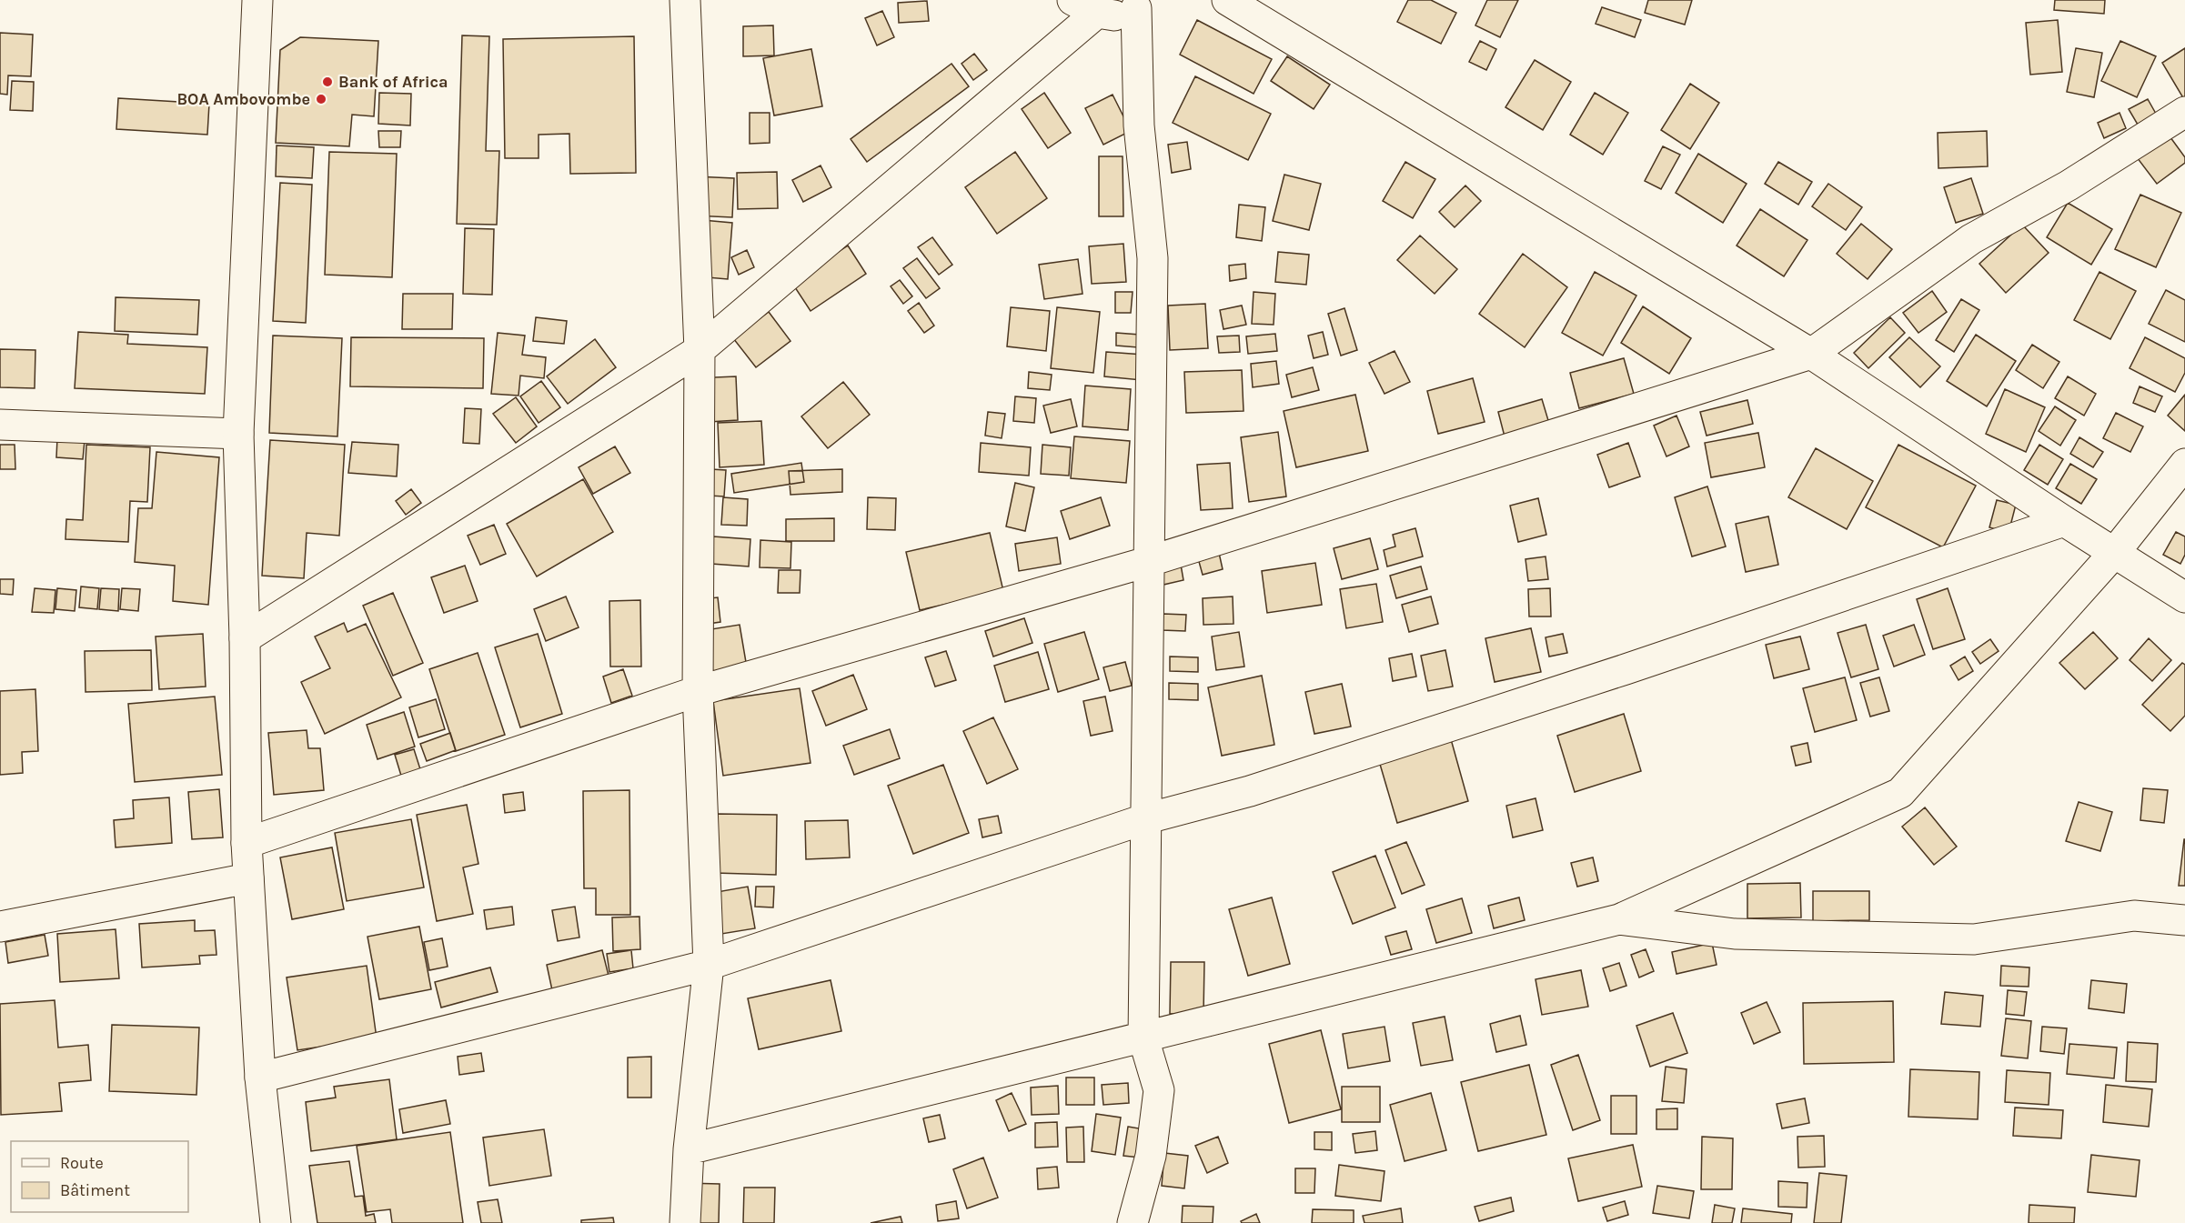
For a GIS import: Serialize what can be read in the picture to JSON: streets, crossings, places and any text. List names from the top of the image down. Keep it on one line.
{"places":["Bank of Africa","BOA Ambovombe"],"legend":["Route","Bâtiment"]}
